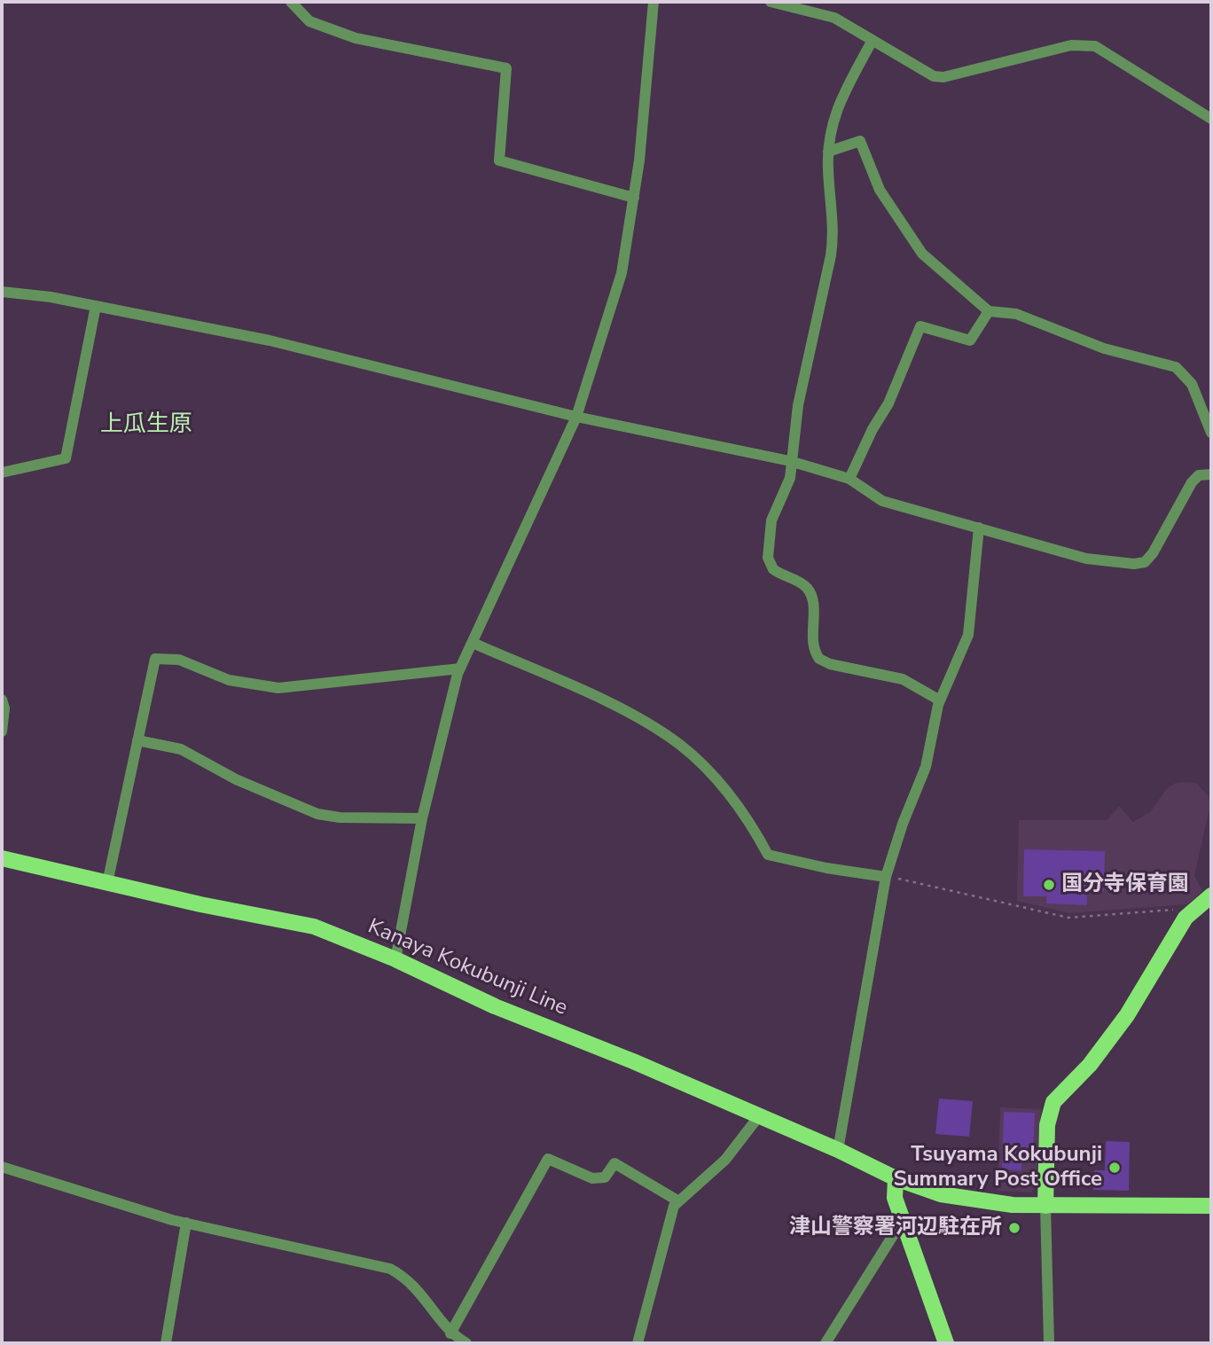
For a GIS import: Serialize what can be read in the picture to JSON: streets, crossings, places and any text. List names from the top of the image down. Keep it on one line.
{"streets":{"main road":["Kanaya Kokubunji Line"]},"districts":["上瓜生原"],"places":["国分寺保育園","Tsuyama Kokubunji Summary Post Office","津山警察署河辺駐在所"]}
